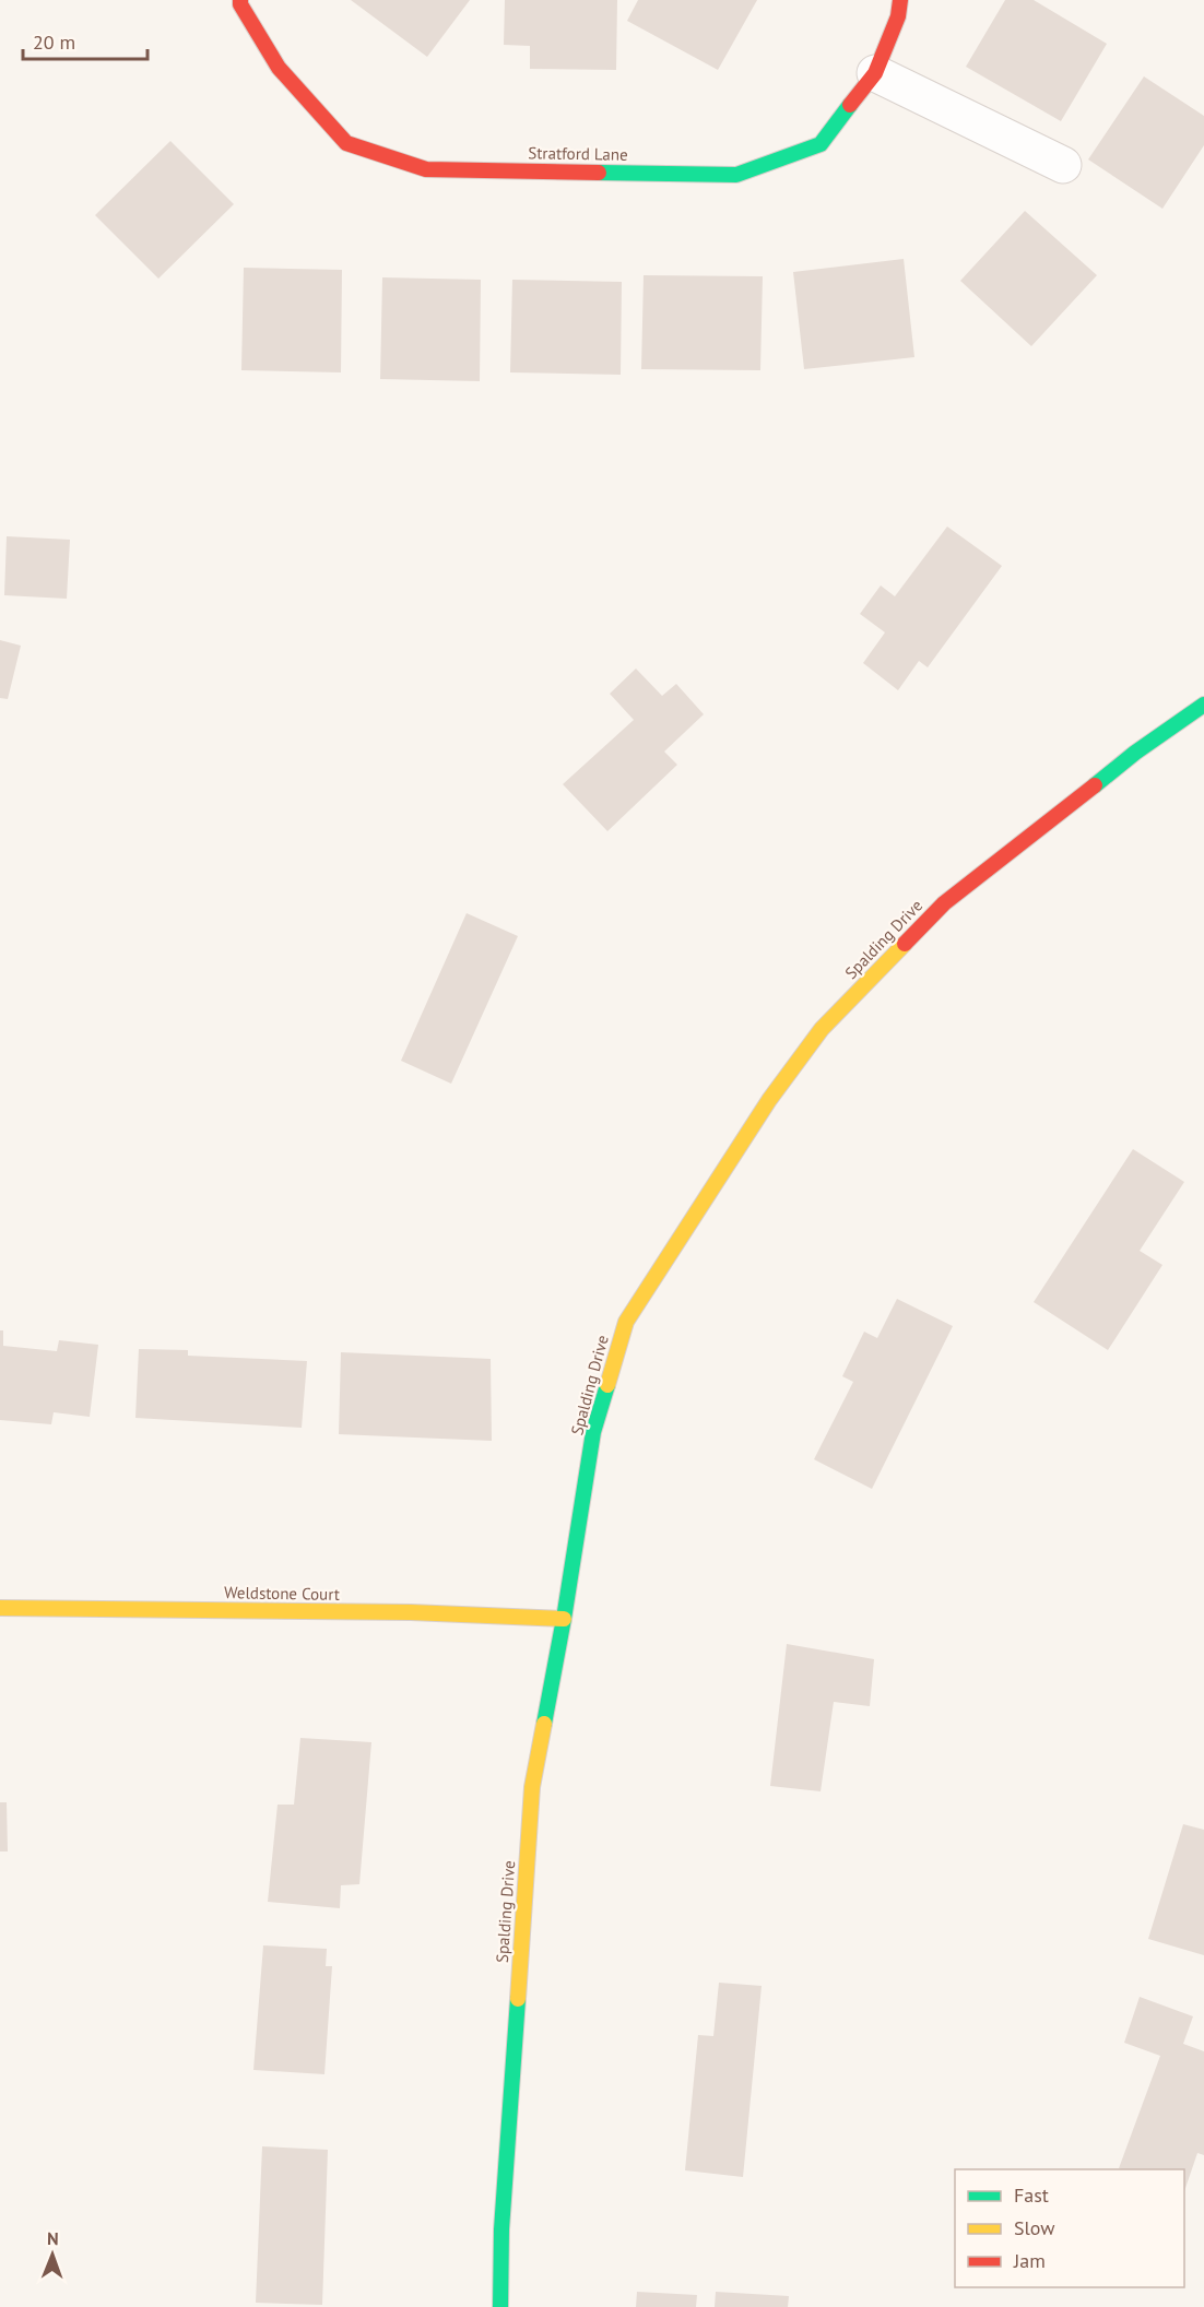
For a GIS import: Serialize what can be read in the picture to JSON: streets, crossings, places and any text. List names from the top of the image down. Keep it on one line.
{"streets":{"street":["Stratford Lane","Spalding Drive","Weldstone Court"]},"crossings":[["Spalding Drive","Weldstone Court"]],"legend":["Fast","Slow","Jam"],"scale_bar":"20 m","north":"top"}
